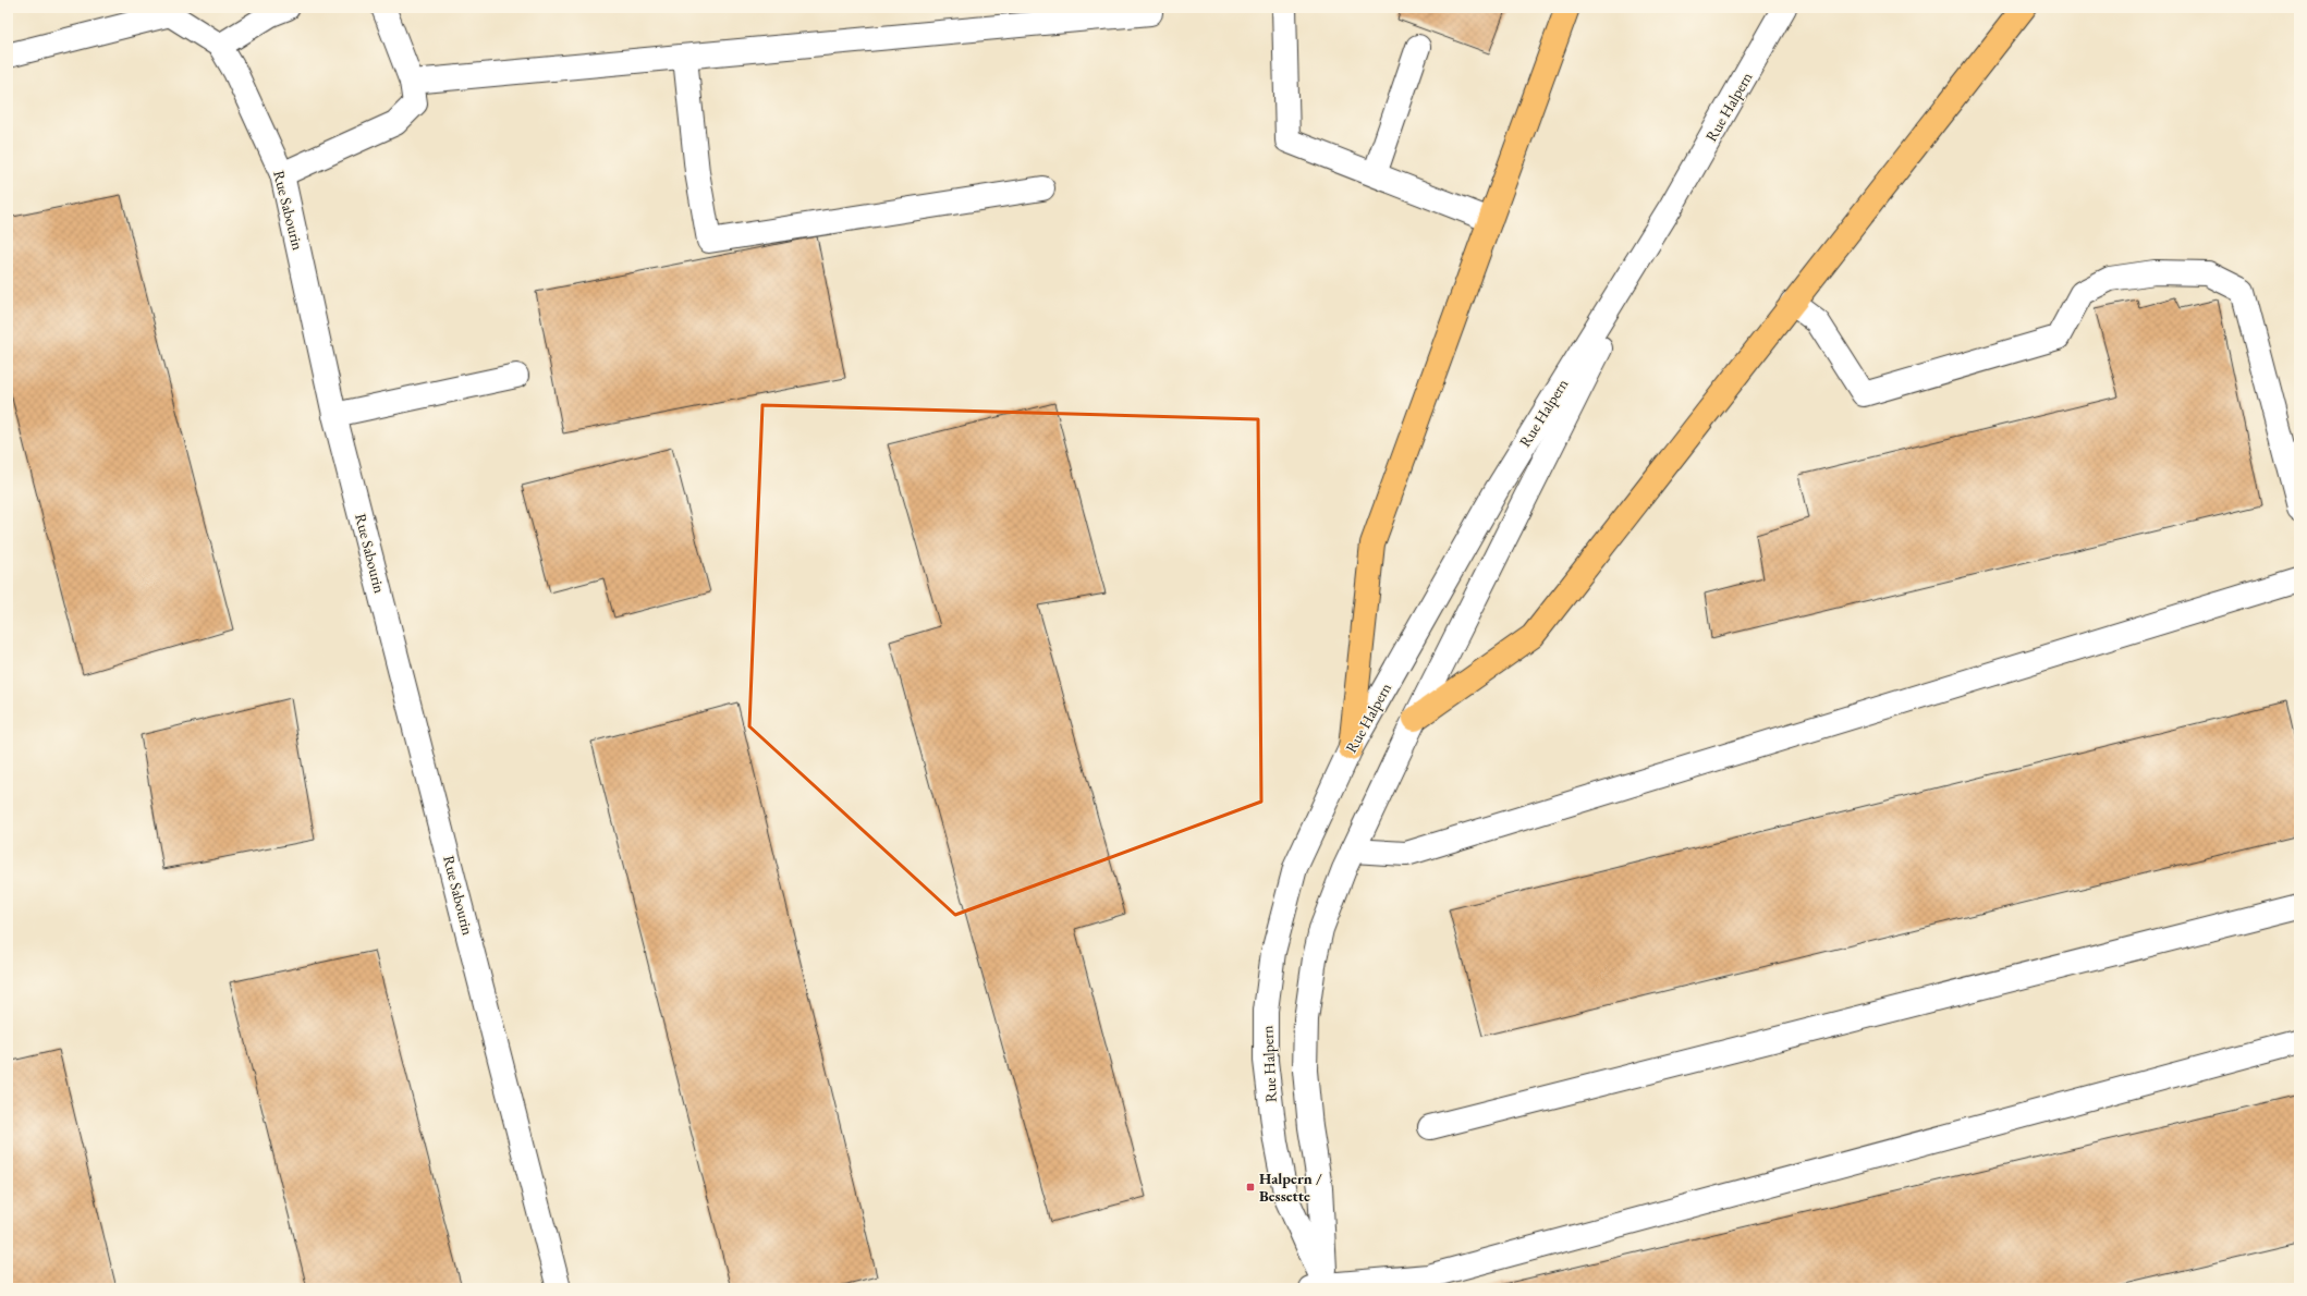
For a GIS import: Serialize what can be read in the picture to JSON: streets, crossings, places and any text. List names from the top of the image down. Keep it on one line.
{"streets":{"street":["Rue Halpern","Rue Sabourin"]},"places":{"transit":["Halpern / Bessette"]}}
